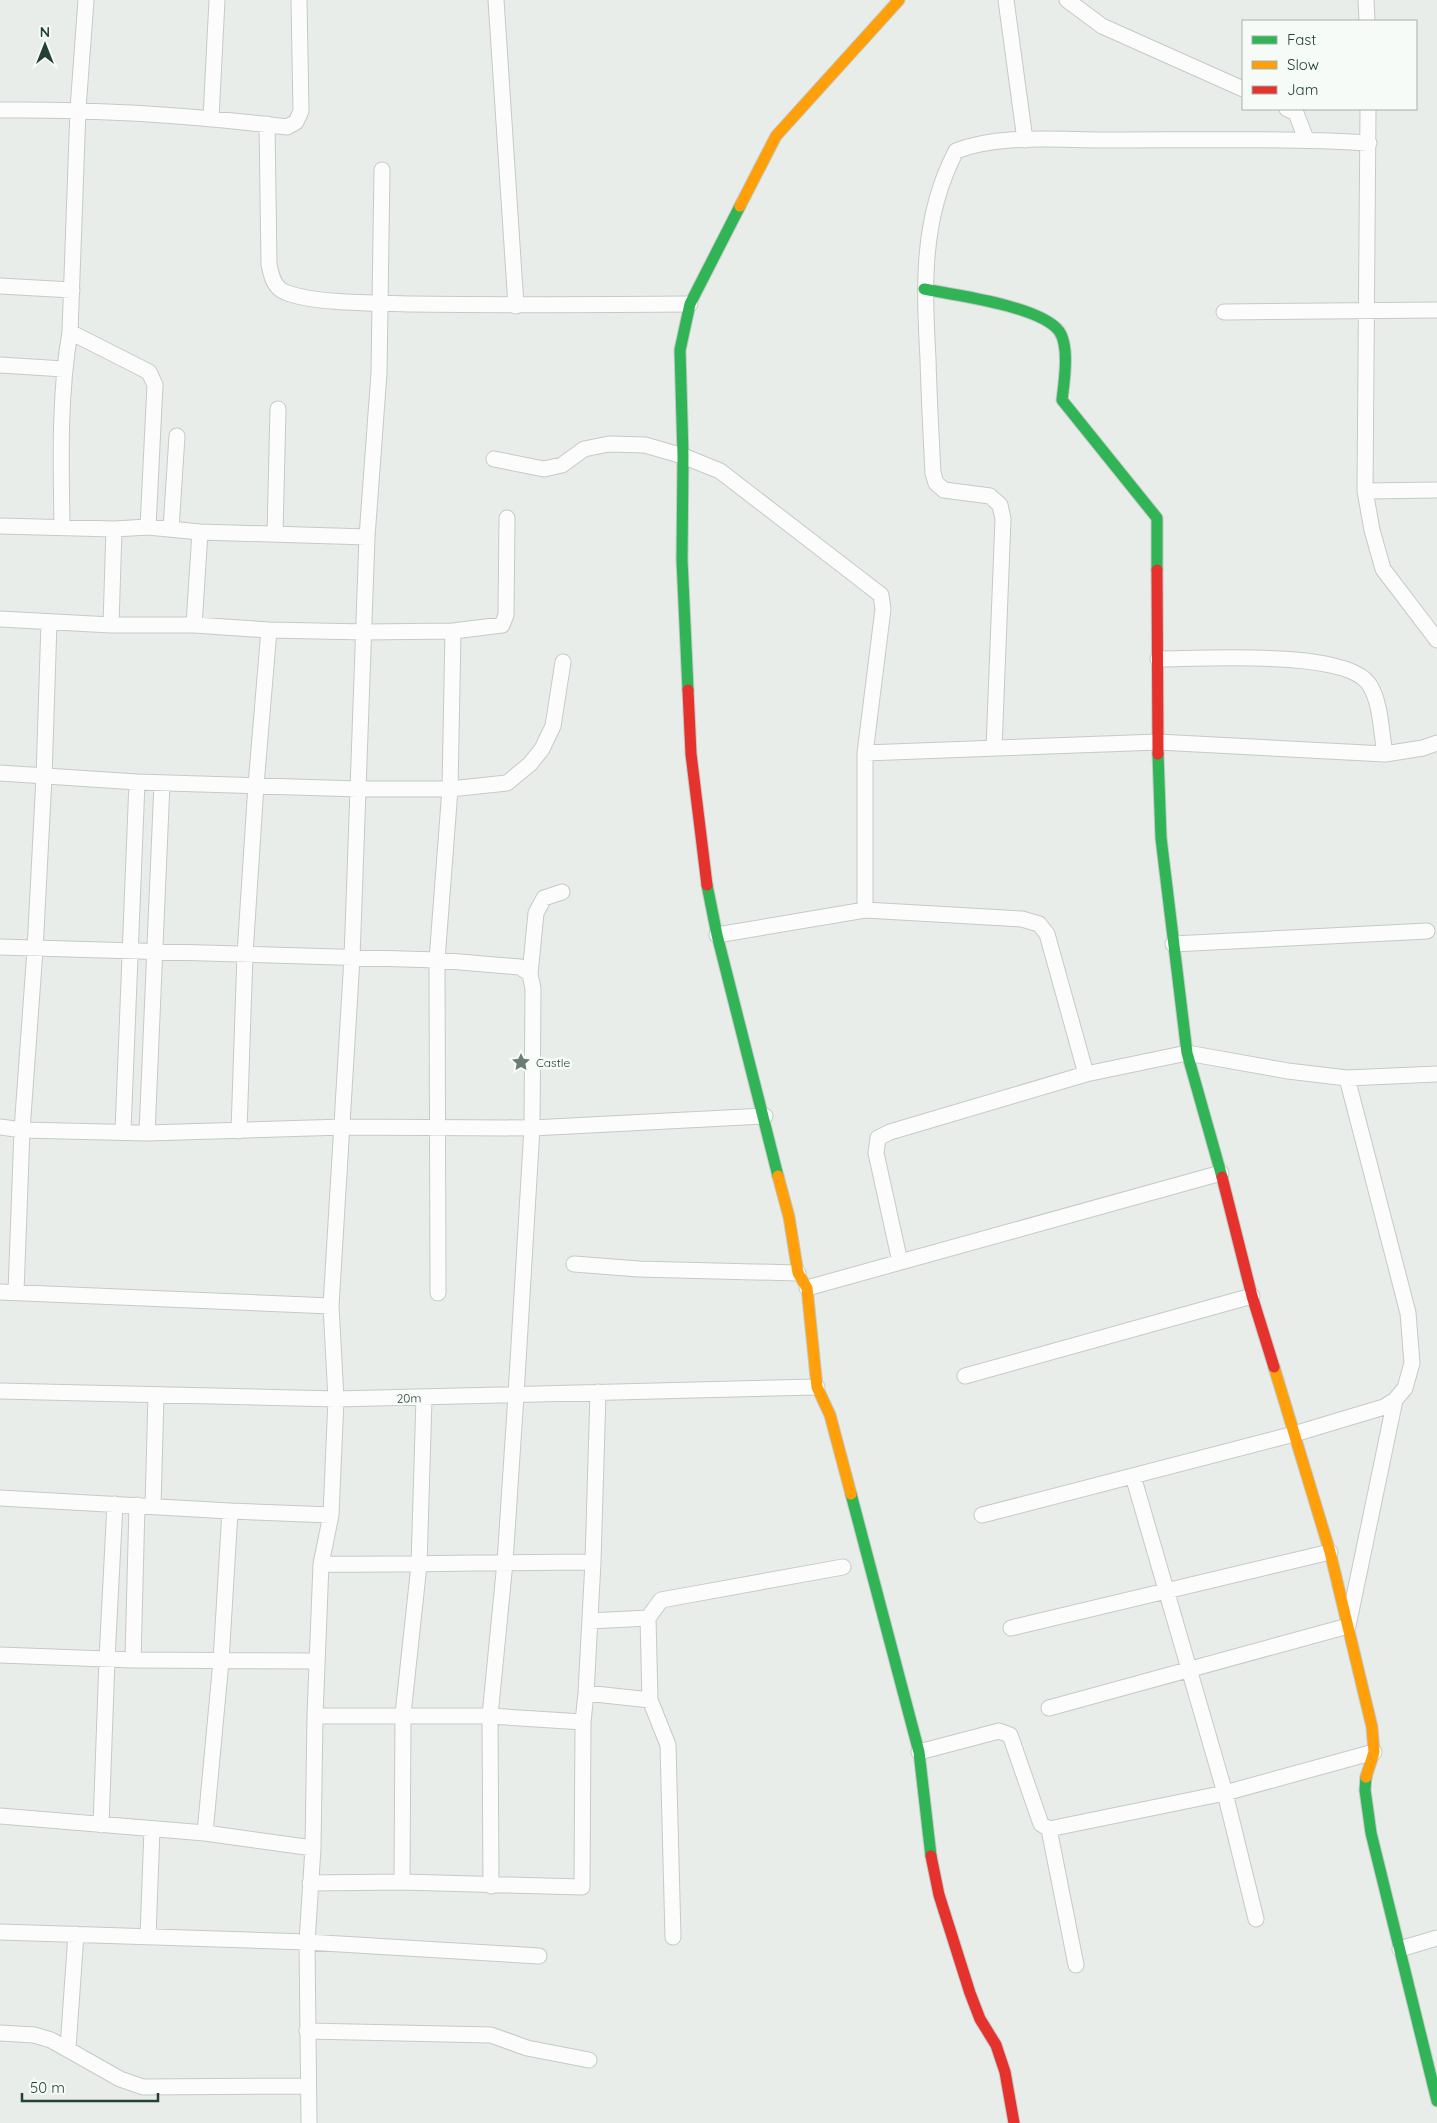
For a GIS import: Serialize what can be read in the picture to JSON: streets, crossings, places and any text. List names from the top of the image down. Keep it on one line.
{"streets":{"street":["20m"]},"places":{"place":["Castle"]},"legend":["Fast","Slow","Jam"],"scale_bar":"50 m","north":"top"}
